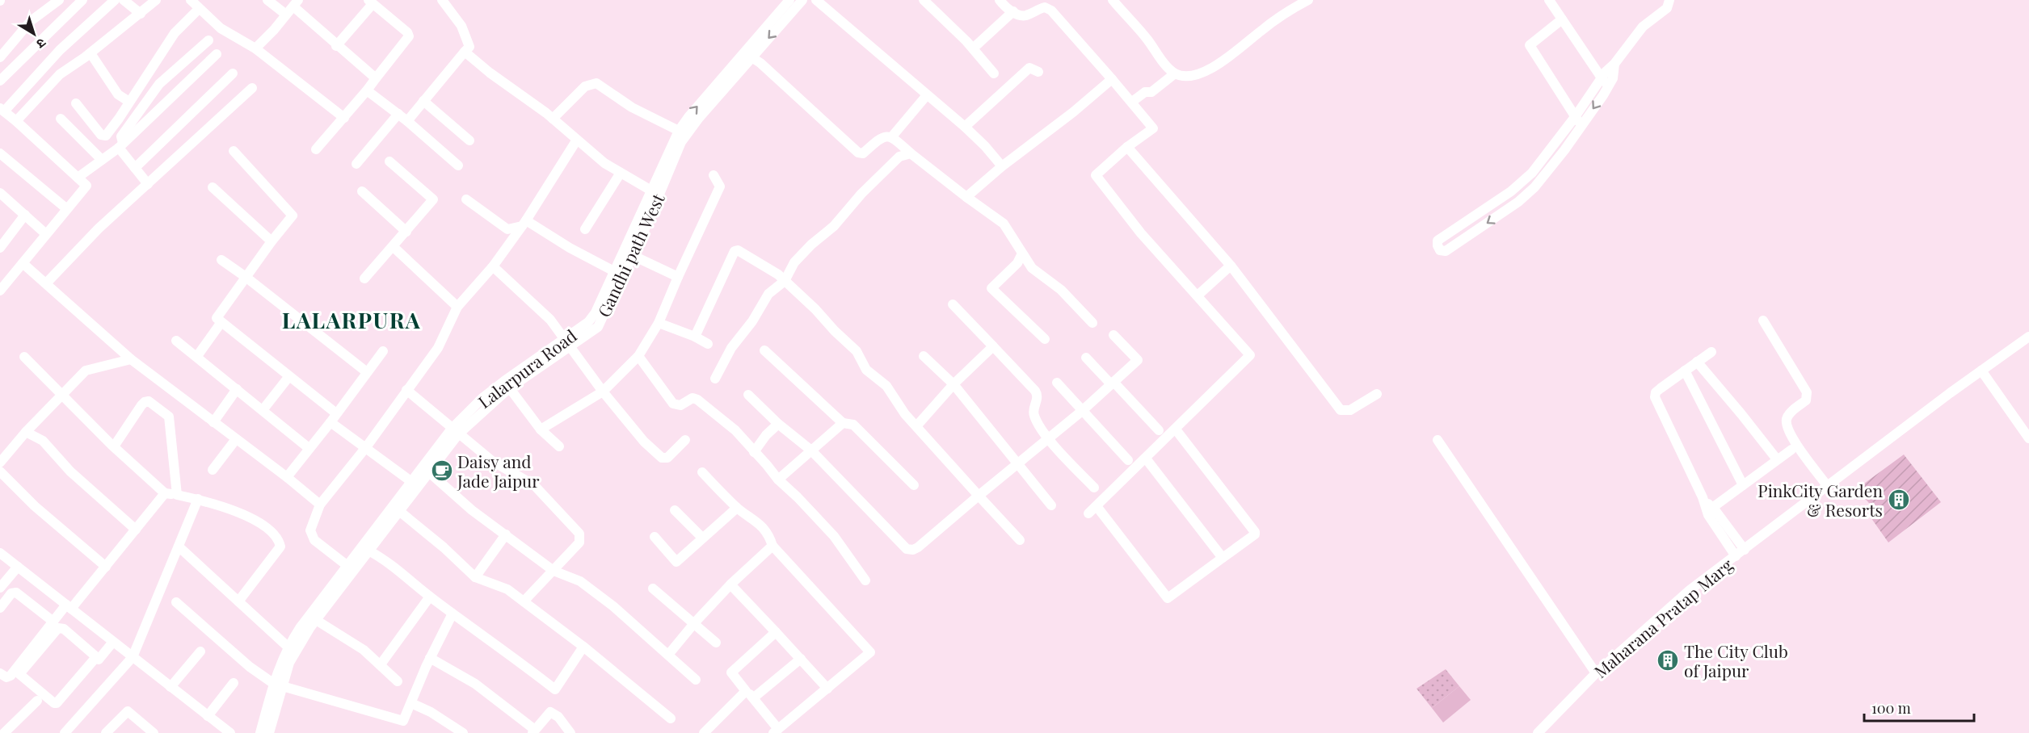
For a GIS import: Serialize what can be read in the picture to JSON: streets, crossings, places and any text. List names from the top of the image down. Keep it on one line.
{"streets":{"street":["Gandhi path West","Lalarpura Road","Maharana Pratap Marg"]},"crossings":[["Gandhi path West","Lalarpura Road"]],"districts":["LALARPURA"],"places":{"cafe":["Daisy and Jade Jaipur"],"building":["PinkCity Garden & Resorts","The City Club of Jaipur"]},"scale_bar":"100 m","north":"bottom right"}
